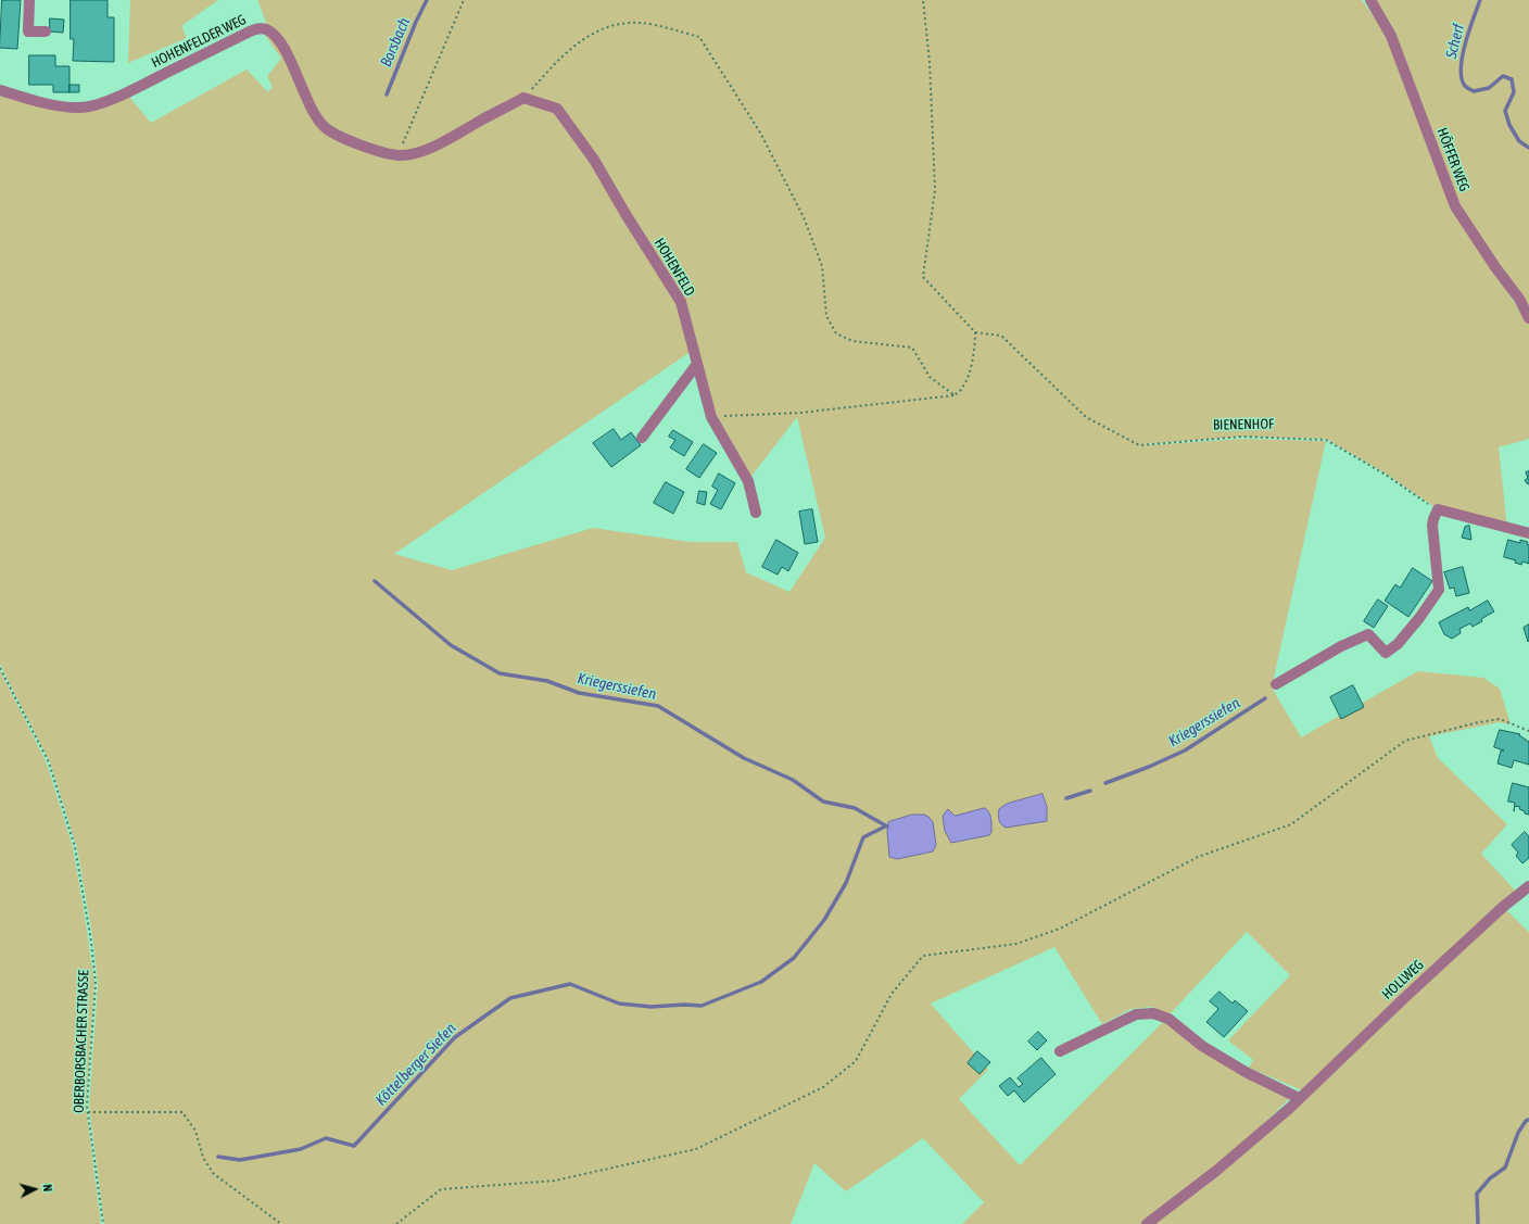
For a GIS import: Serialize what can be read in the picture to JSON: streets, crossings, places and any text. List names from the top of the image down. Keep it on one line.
{"streets":{"street":["HOHENFELDER WEG","HÖFFER WEG","HOHENFELD","HOLLWEG"],"path":["BIENENHOF","OBERBORSBACHER STRASSE"]},"crossings":[["HOHENFELDER WEG","HOHENFELD"]],"water":["Scherf","Borsbach","Kriegerssiefen","Köttelberger Siefen"],"north":"right"}
